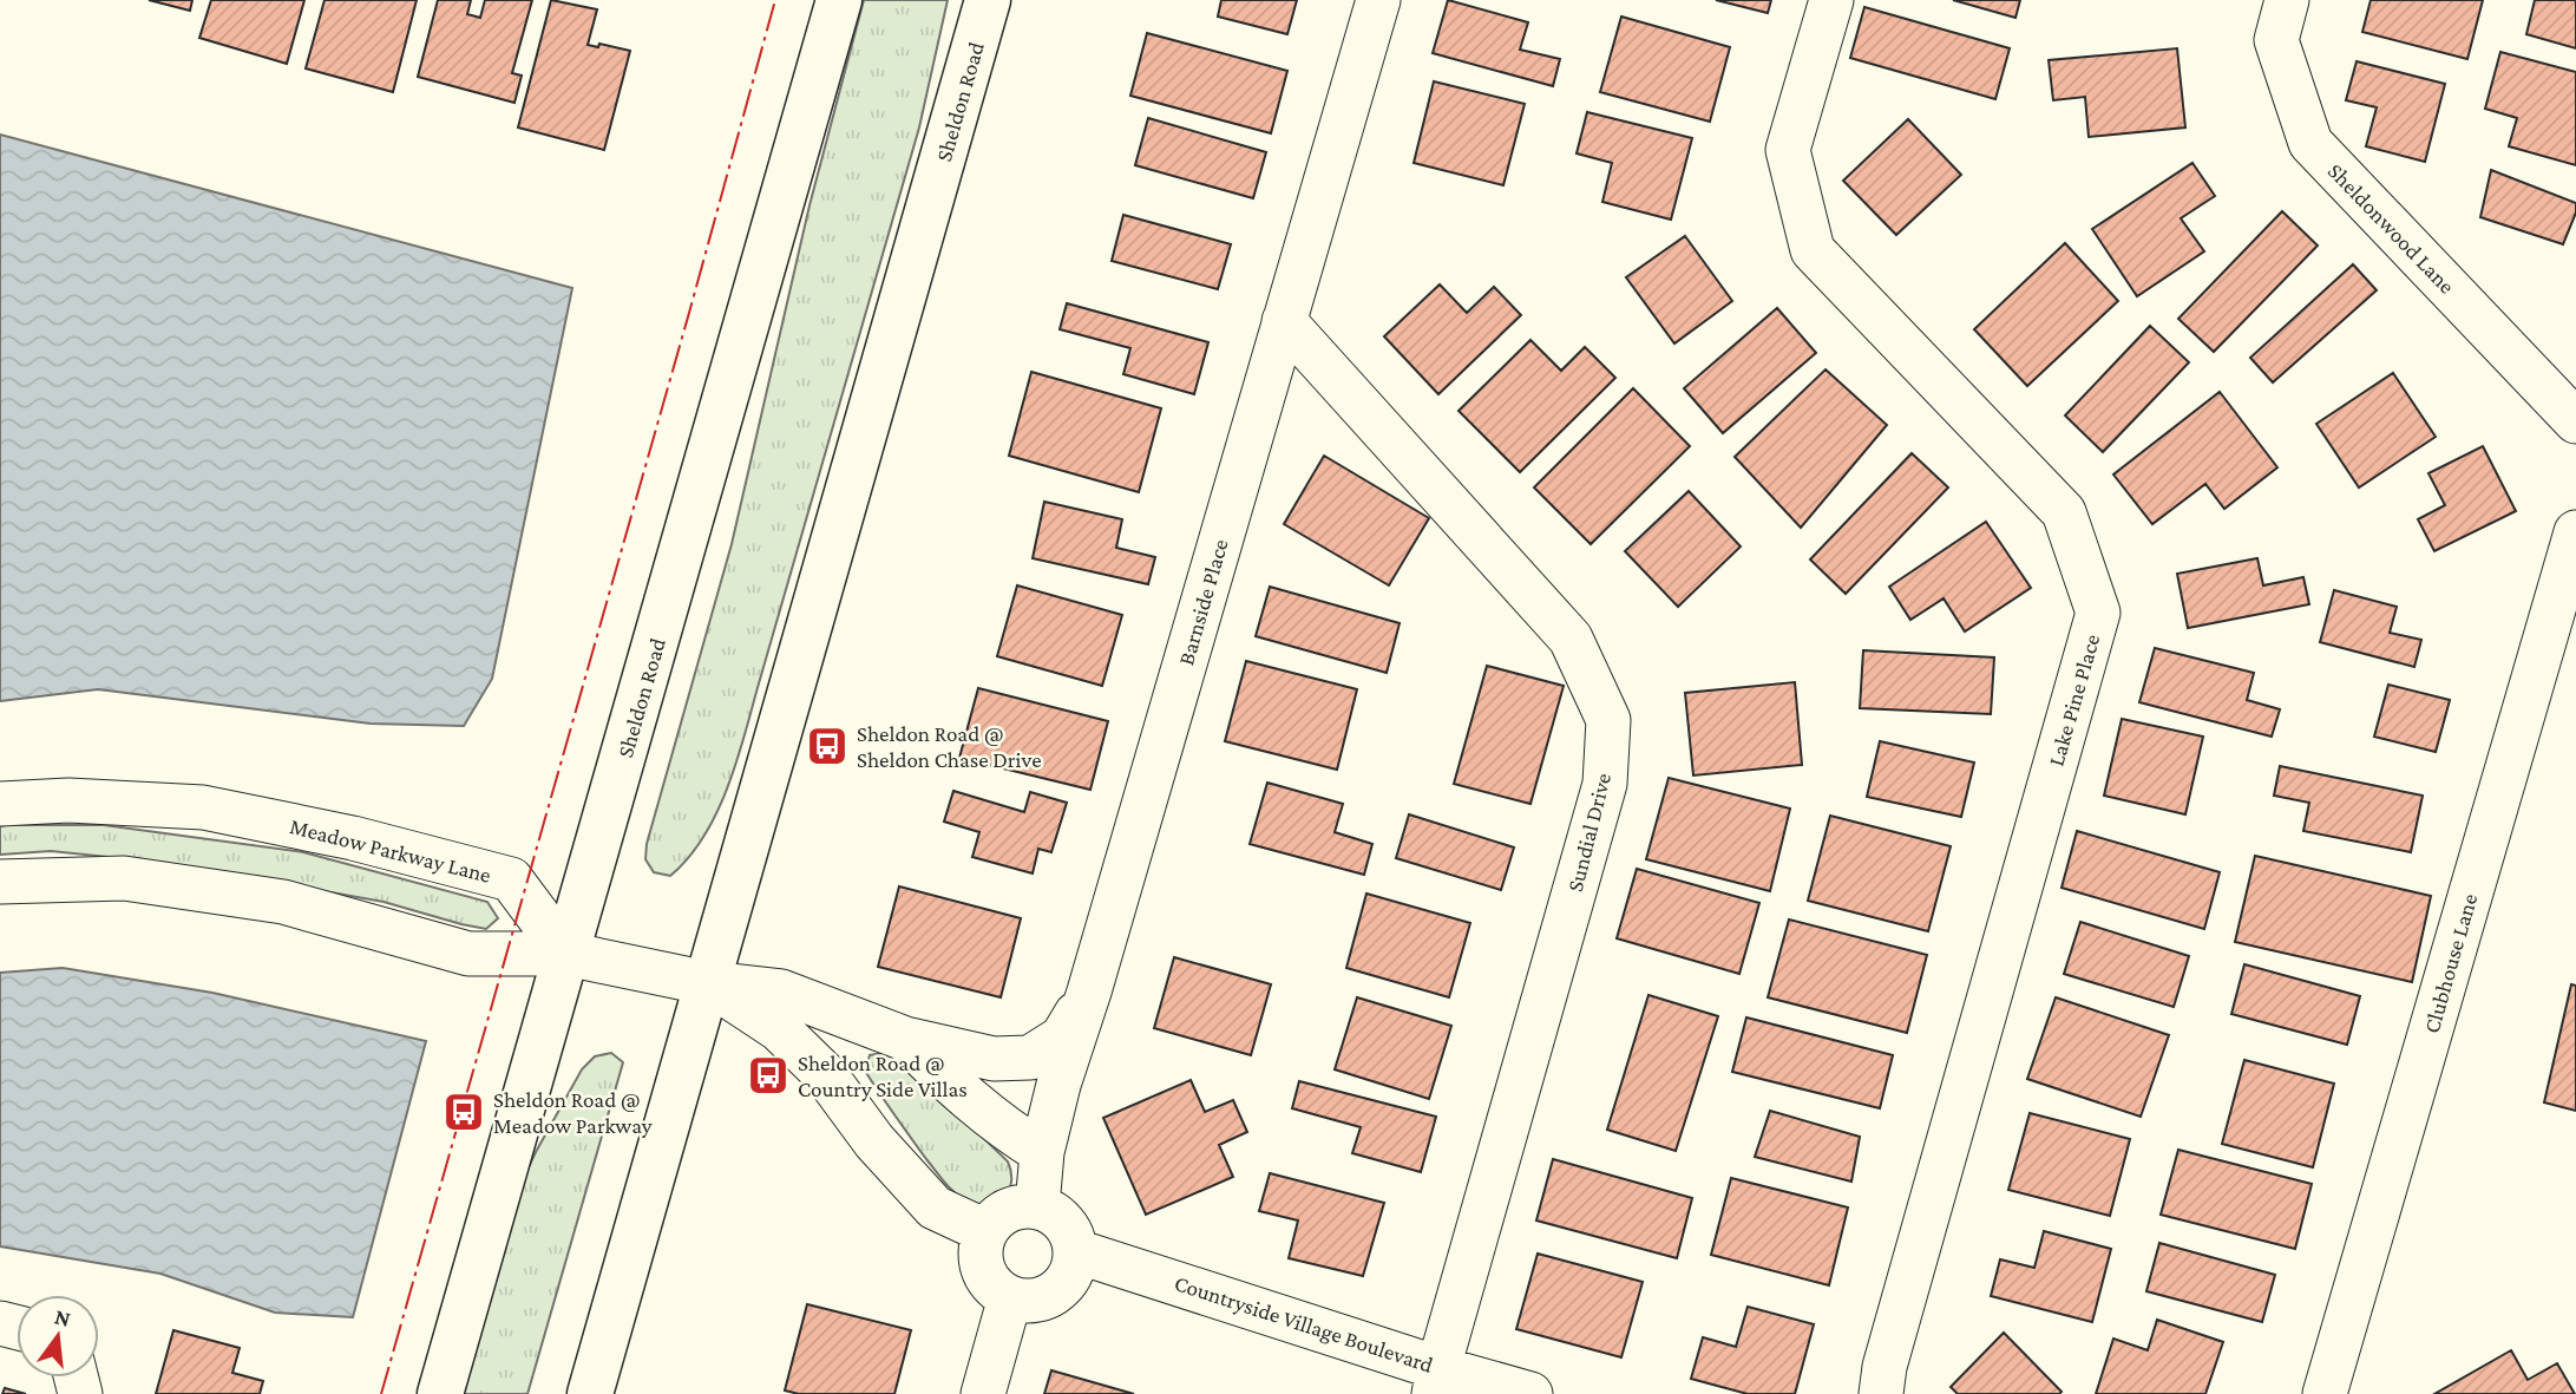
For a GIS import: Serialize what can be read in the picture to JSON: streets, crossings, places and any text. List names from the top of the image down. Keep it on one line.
{"streets":{"main road":["Sheldon Road"],"street":["Sheldonwood Lane","Barnside Place","Lake Pine Place","Sundial Drive","Meadow Parkway Lane","Clubhouse Lane","Countryside Village Boulevard"]},"crossings":[["Sheldon Road","Meadow Parkway Lane"],["Barnside Place","Sundial Drive"],["Barnside Place","Countryside Village Boulevard"],["Sundial Drive","Countryside Village Boulevard"]],"places":{"bus stop":["Sheldon Road @ Sheldon Chase Drive","Sheldon Road @ Country Side Villas","Sheldon Road @ Meadow Parkway"]},"north":"top"}
